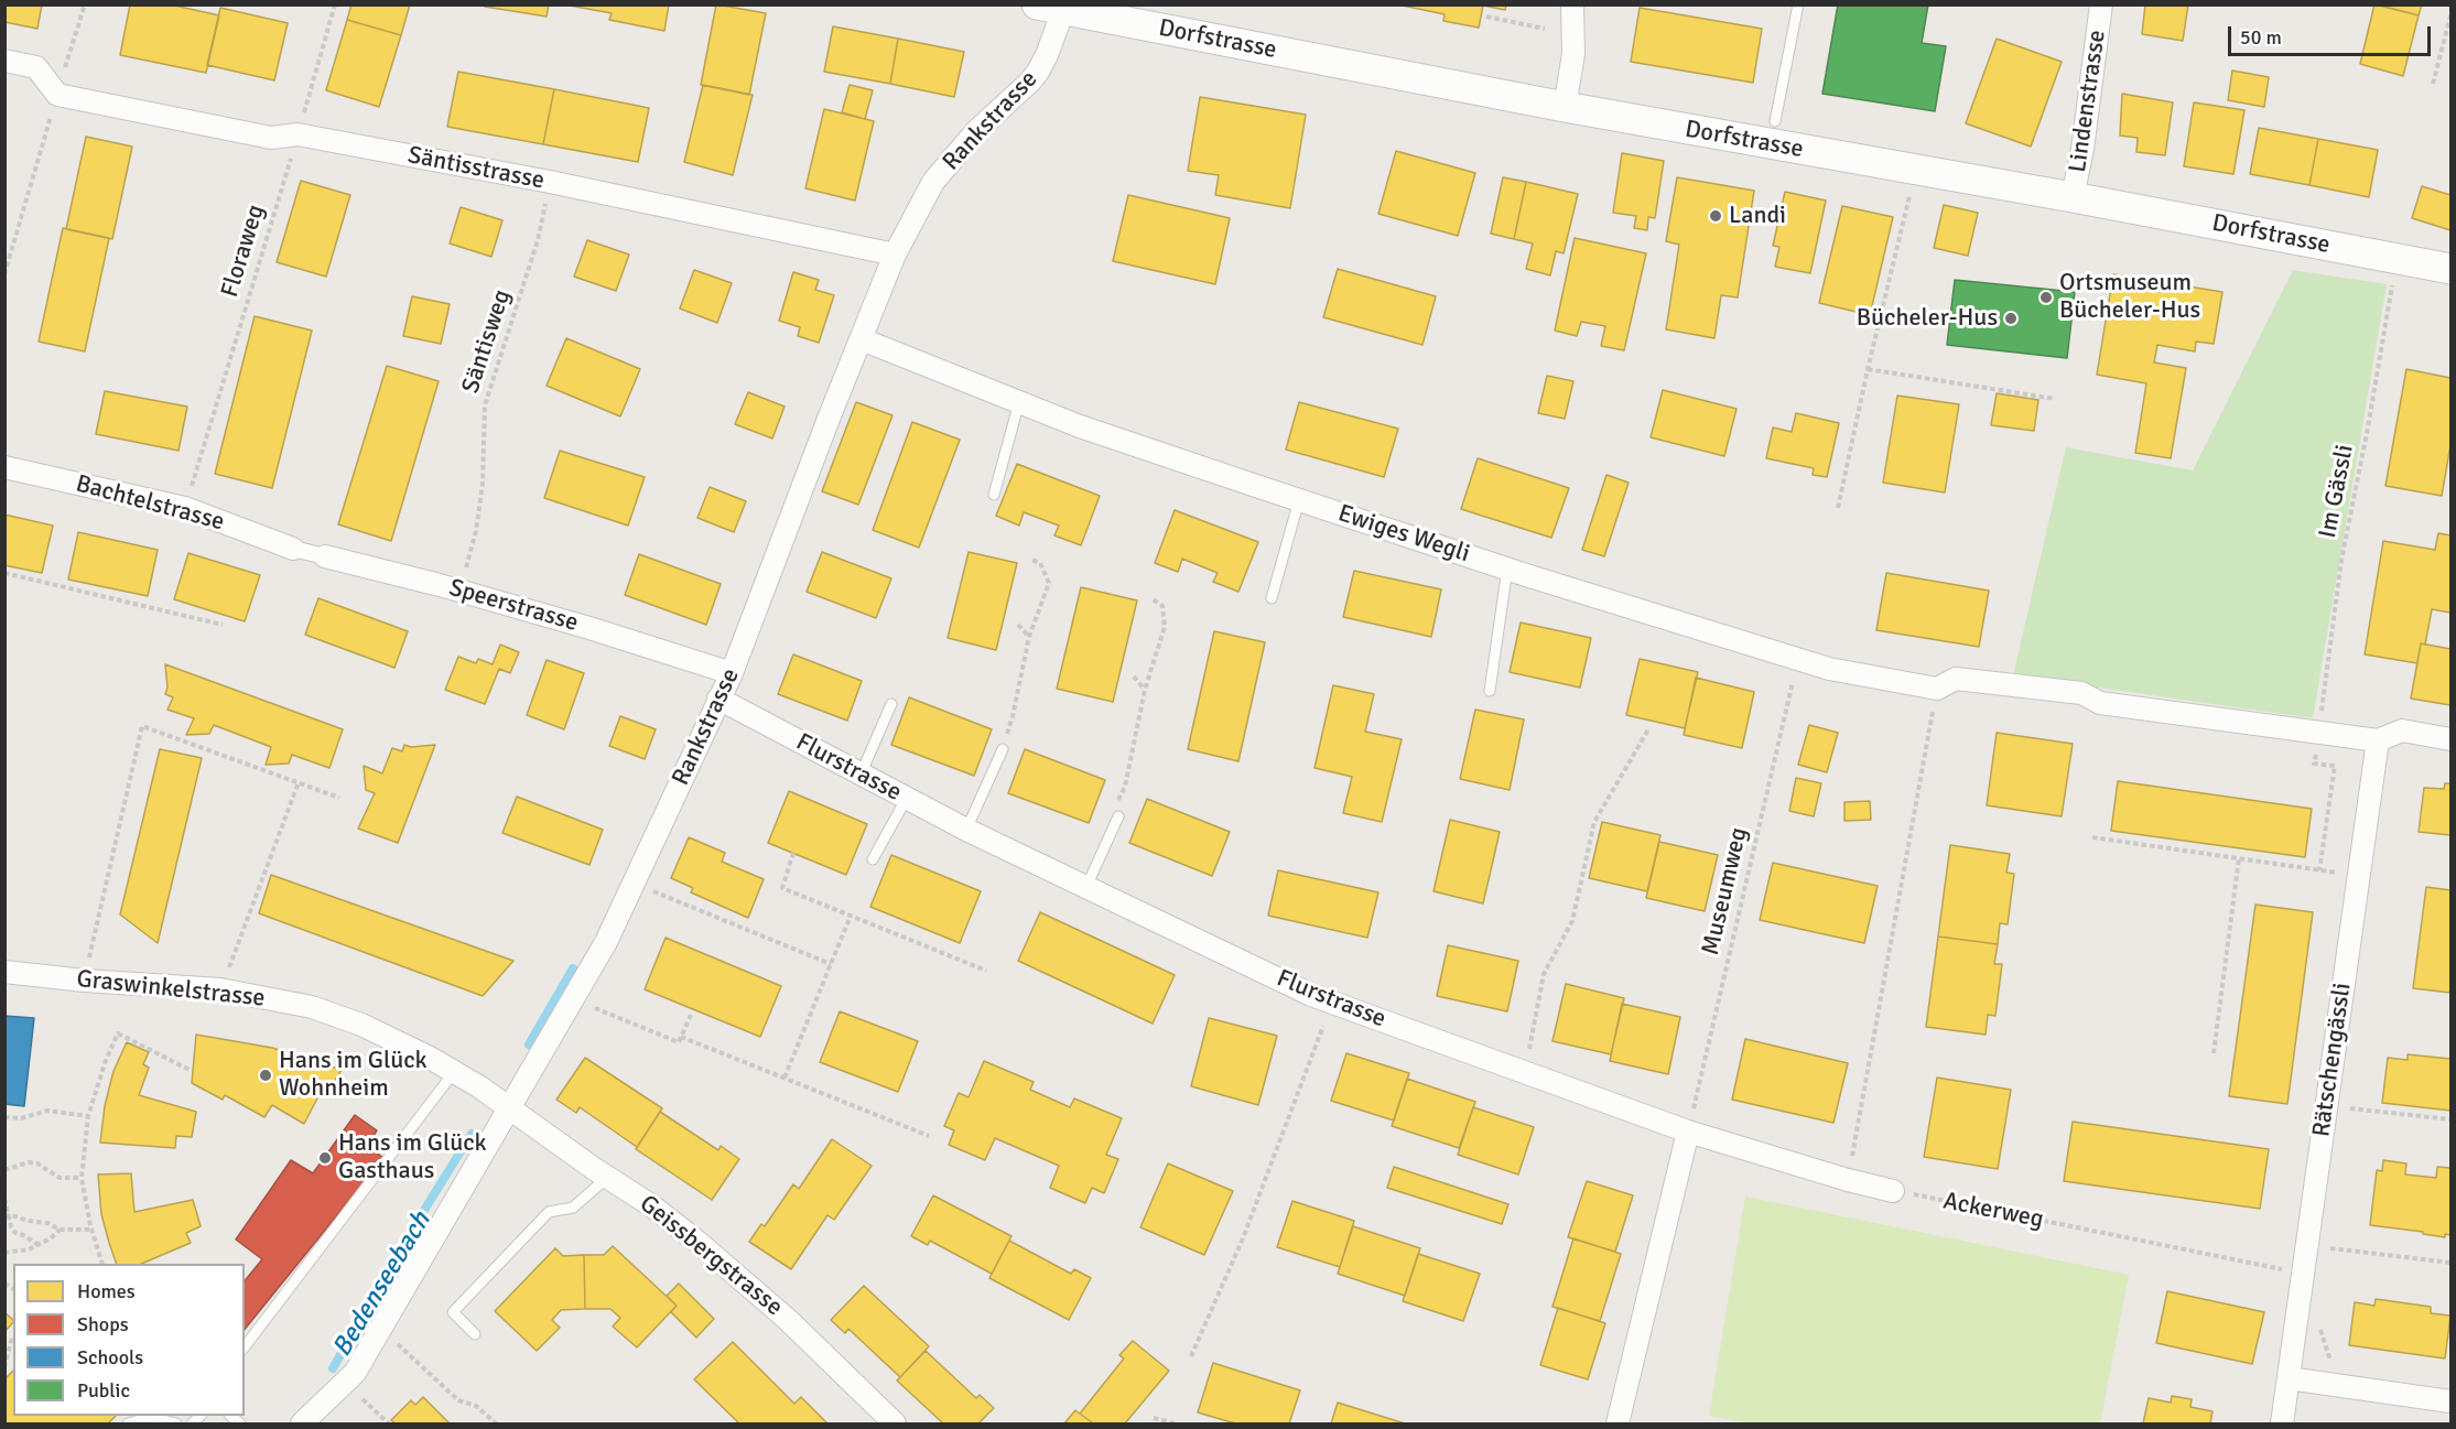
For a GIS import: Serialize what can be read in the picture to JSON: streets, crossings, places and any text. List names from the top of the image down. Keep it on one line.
{"streets":{"main road":["Dorfstrasse"],"street":["Lindenstrasse","Rankstrasse","Säntisstrasse","Bachtelstrasse","Ewiges Wegli","Speerstrasse","Flurstrasse","Graswinkelstrasse","Rätschengässli","Geissbergstrasse"],"path":["Floraweg","Säntisweg","Im Gässli","Museumweg","Ackerweg"]},"crossings":[["Dorfstrasse","Lindenstrasse"],["Dorfstrasse","Rankstrasse"],["Dorfstrasse","Im Gässli"],["Rankstrasse","Säntisstrasse"],["Rankstrasse","Ewiges Wegli"],["Rankstrasse","Speerstrasse"],["Rankstrasse","Flurstrasse"],["Rankstrasse","Graswinkelstrasse"],["Rankstrasse","Geissbergstrasse"],["Säntisstrasse","Floraweg"],["Säntisstrasse","Säntisweg"],["Floraweg","Bachtelstrasse"],["Säntisweg","Speerstrasse"],["Bachtelstrasse","Speerstrasse"],["Ewiges Wegli","Museumweg"],["Flurstrasse","Museumweg"],["Graswinkelstrasse","Geissbergstrasse"],["Rätschengässli","Ackerweg"]],"water":["Bedenseebach"],"places":["Landi","Ortsmuseum Bücheler-Hus","Bücheler-Hus","Hans im Glück Wohnheim","Hans im Glück Gasthaus"],"legend":["Homes","Shops","Schools","Public"],"scale_bar":"50 m"}
